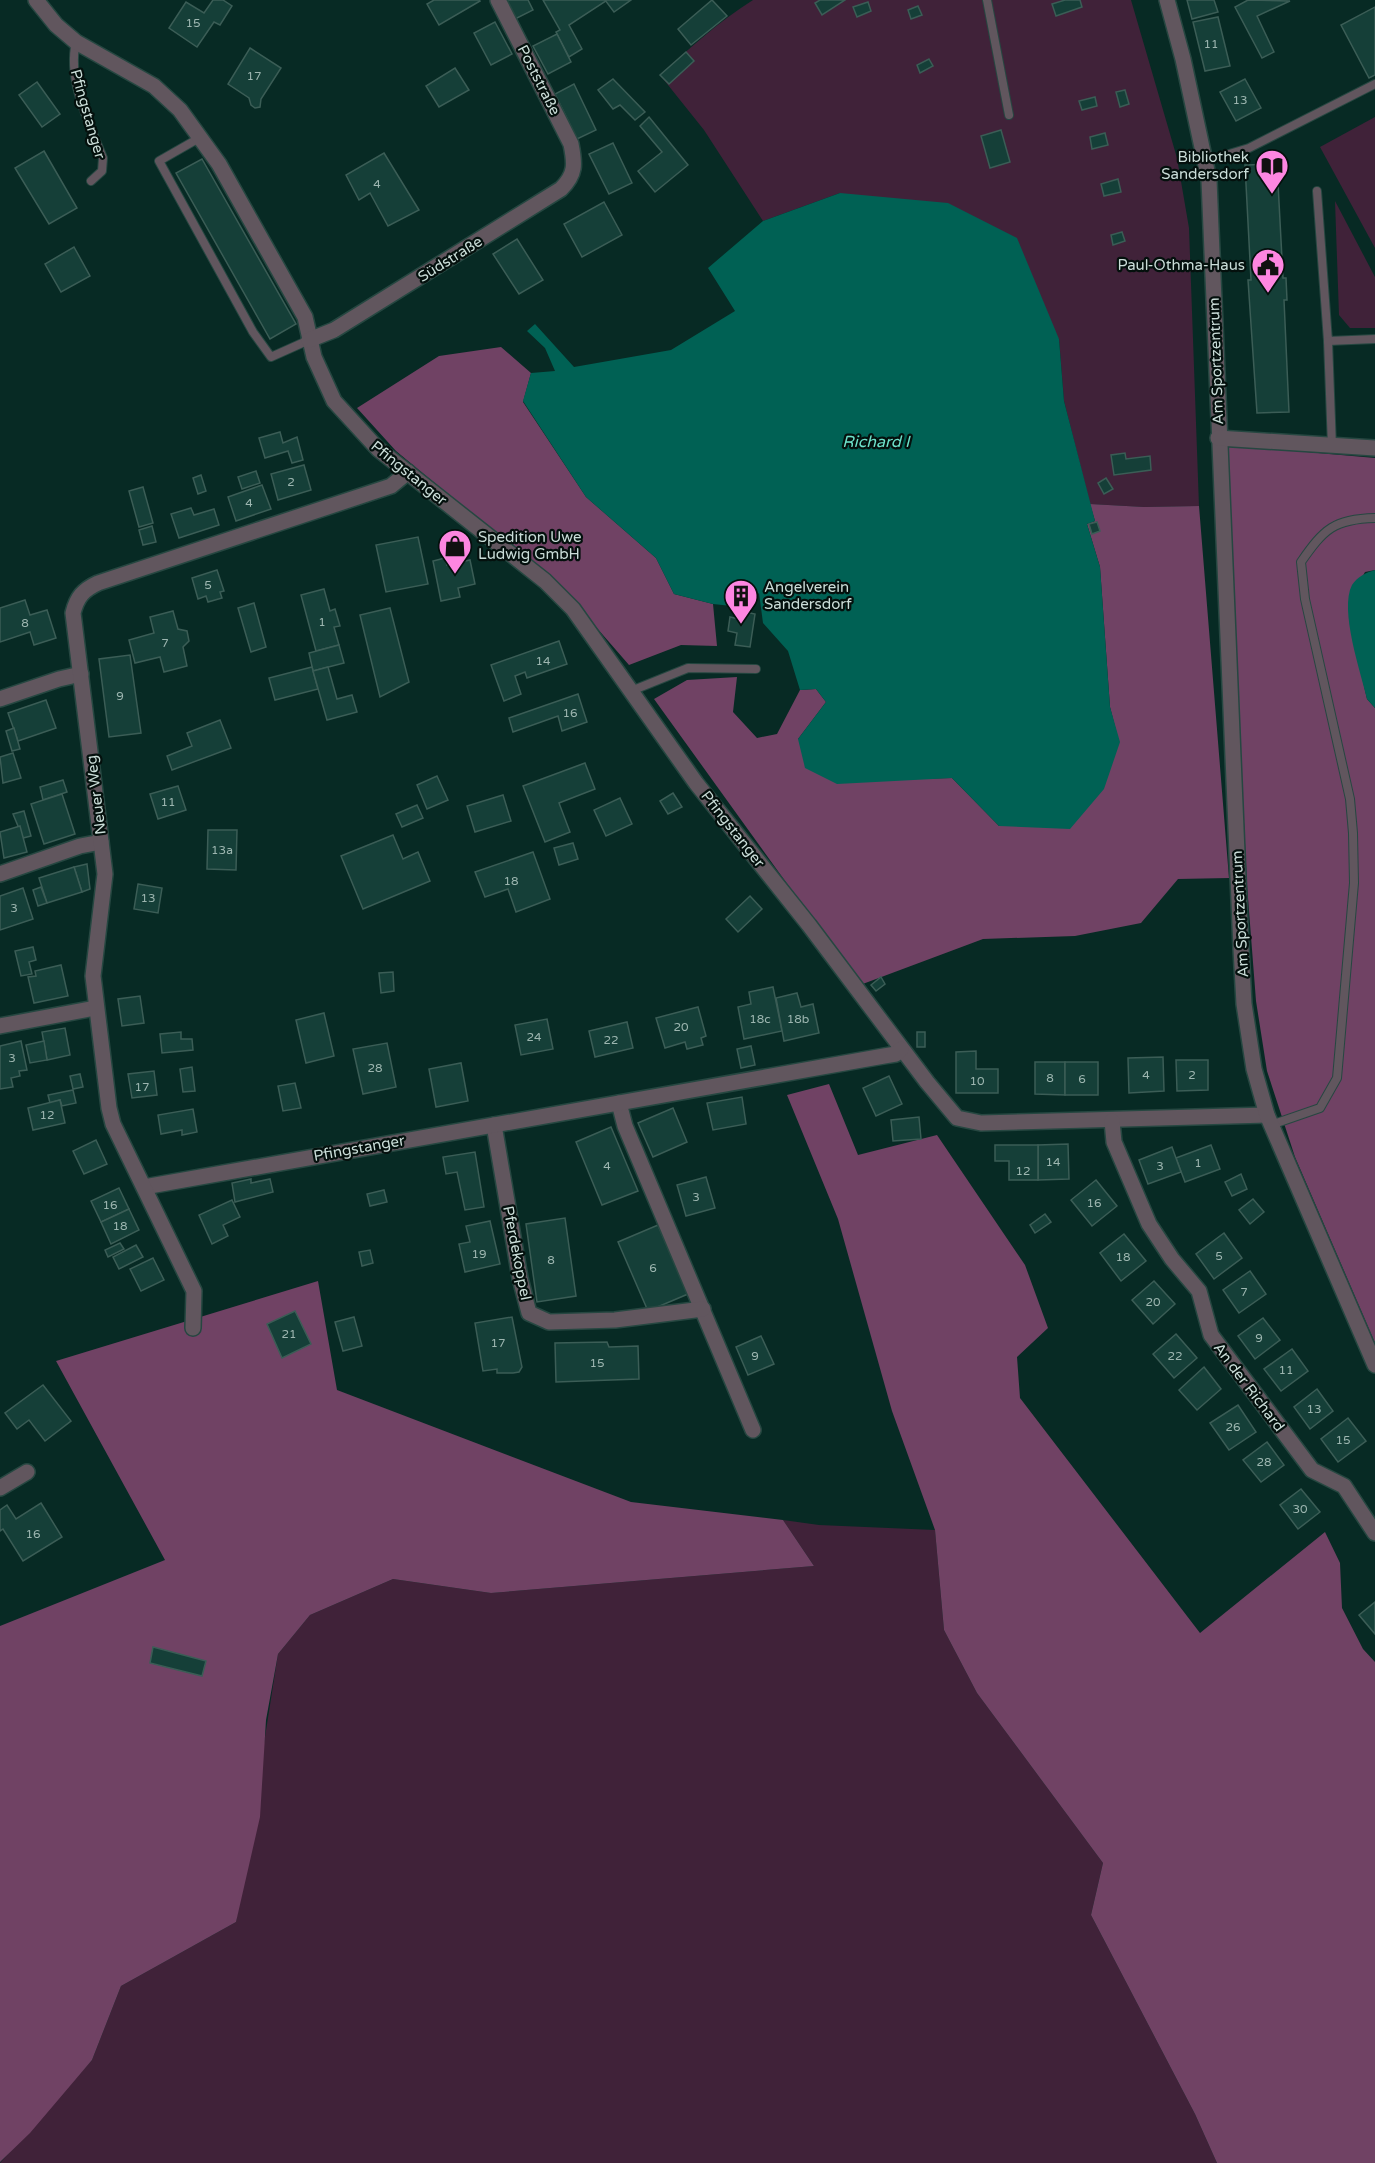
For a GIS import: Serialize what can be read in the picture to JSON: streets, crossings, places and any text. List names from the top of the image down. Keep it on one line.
{"streets":{"street":["Poststraße","Pfingstanger","Südstraße","Am Sportzentrum","Neuer Weg","Pferdekoppel","An der Richard"]},"crossings":[["Poststraße","Südstraße"],["Pfingstanger","Südstraße"],["Pfingstanger","Neuer Weg"],["Pfingstanger","Pferdekoppel"]],"water":["Richard I"],"places":{"library":["Bibliothek Sandersdorf"],"public building":["Paul-Othma-Haus"],"shop":["Spedition Uwe Ludwig GmbH"],"building":["Angelverein Sandersdorf"]},"house_numbers":["15","11","17","13","4","2","4","5","1","8","7","14","9","16","11","13a","18","13","3","18c","18b","20","24","22","3","28","4","2","8","6","10","17","12","14","1","4","3","12","3","16","16","18","19","5","18","8","6","7","20","21","9","17","9","22","15","11","13","26","15","28","30","16"]}
